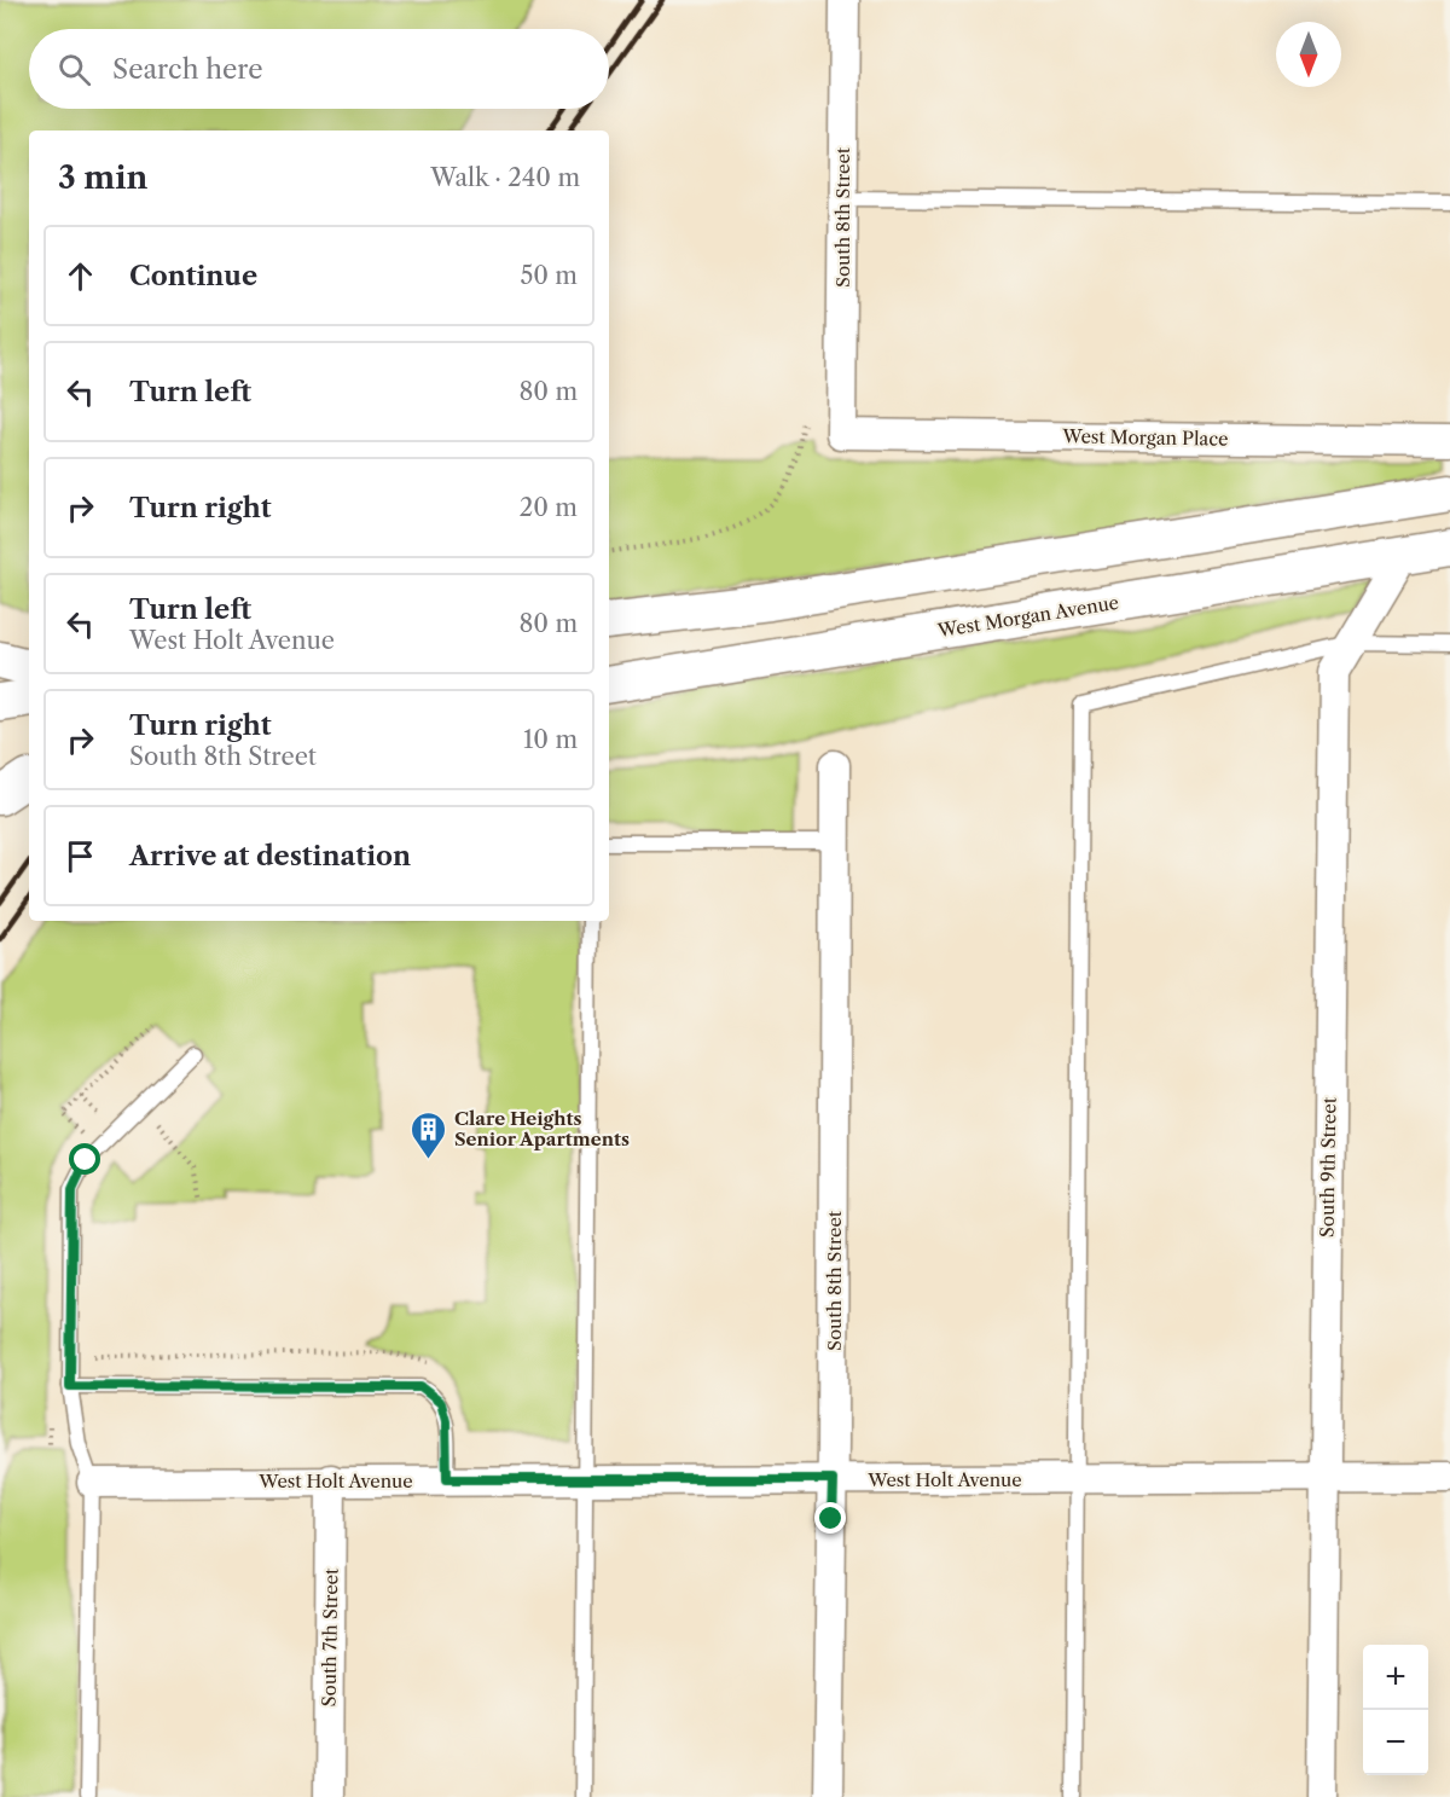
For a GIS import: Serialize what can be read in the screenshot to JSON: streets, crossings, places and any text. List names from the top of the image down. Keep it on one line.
{"streets":{"street":["South 8th Street","West Morgan Place","West Morgan Avenue","South 9th Street","West Holt Avenue","South 7th Street"]},"crossings":[["South 8th Street","West Morgan Place"],["South 8th Street","West Holt Avenue"],["West Morgan Avenue","South 9th Street"],["South 9th Street","West Holt Avenue"],["West Holt Avenue","South 7th Street"]],"places":{"building":["Clare Heights Senior Apartments"]},"north":"bottom","page":{"search":"Search here","heading":["3 min","Walk · 240 m"],"list":[["Continue","50 m"],["Turn left","80 m"],["Turn right","20 m"],["Turn left","West Holt Avenue","80 m"],["Turn right","South 8th Street","10 m"],"Arrive at destination"],"map_buttons":["+","−"]}}
